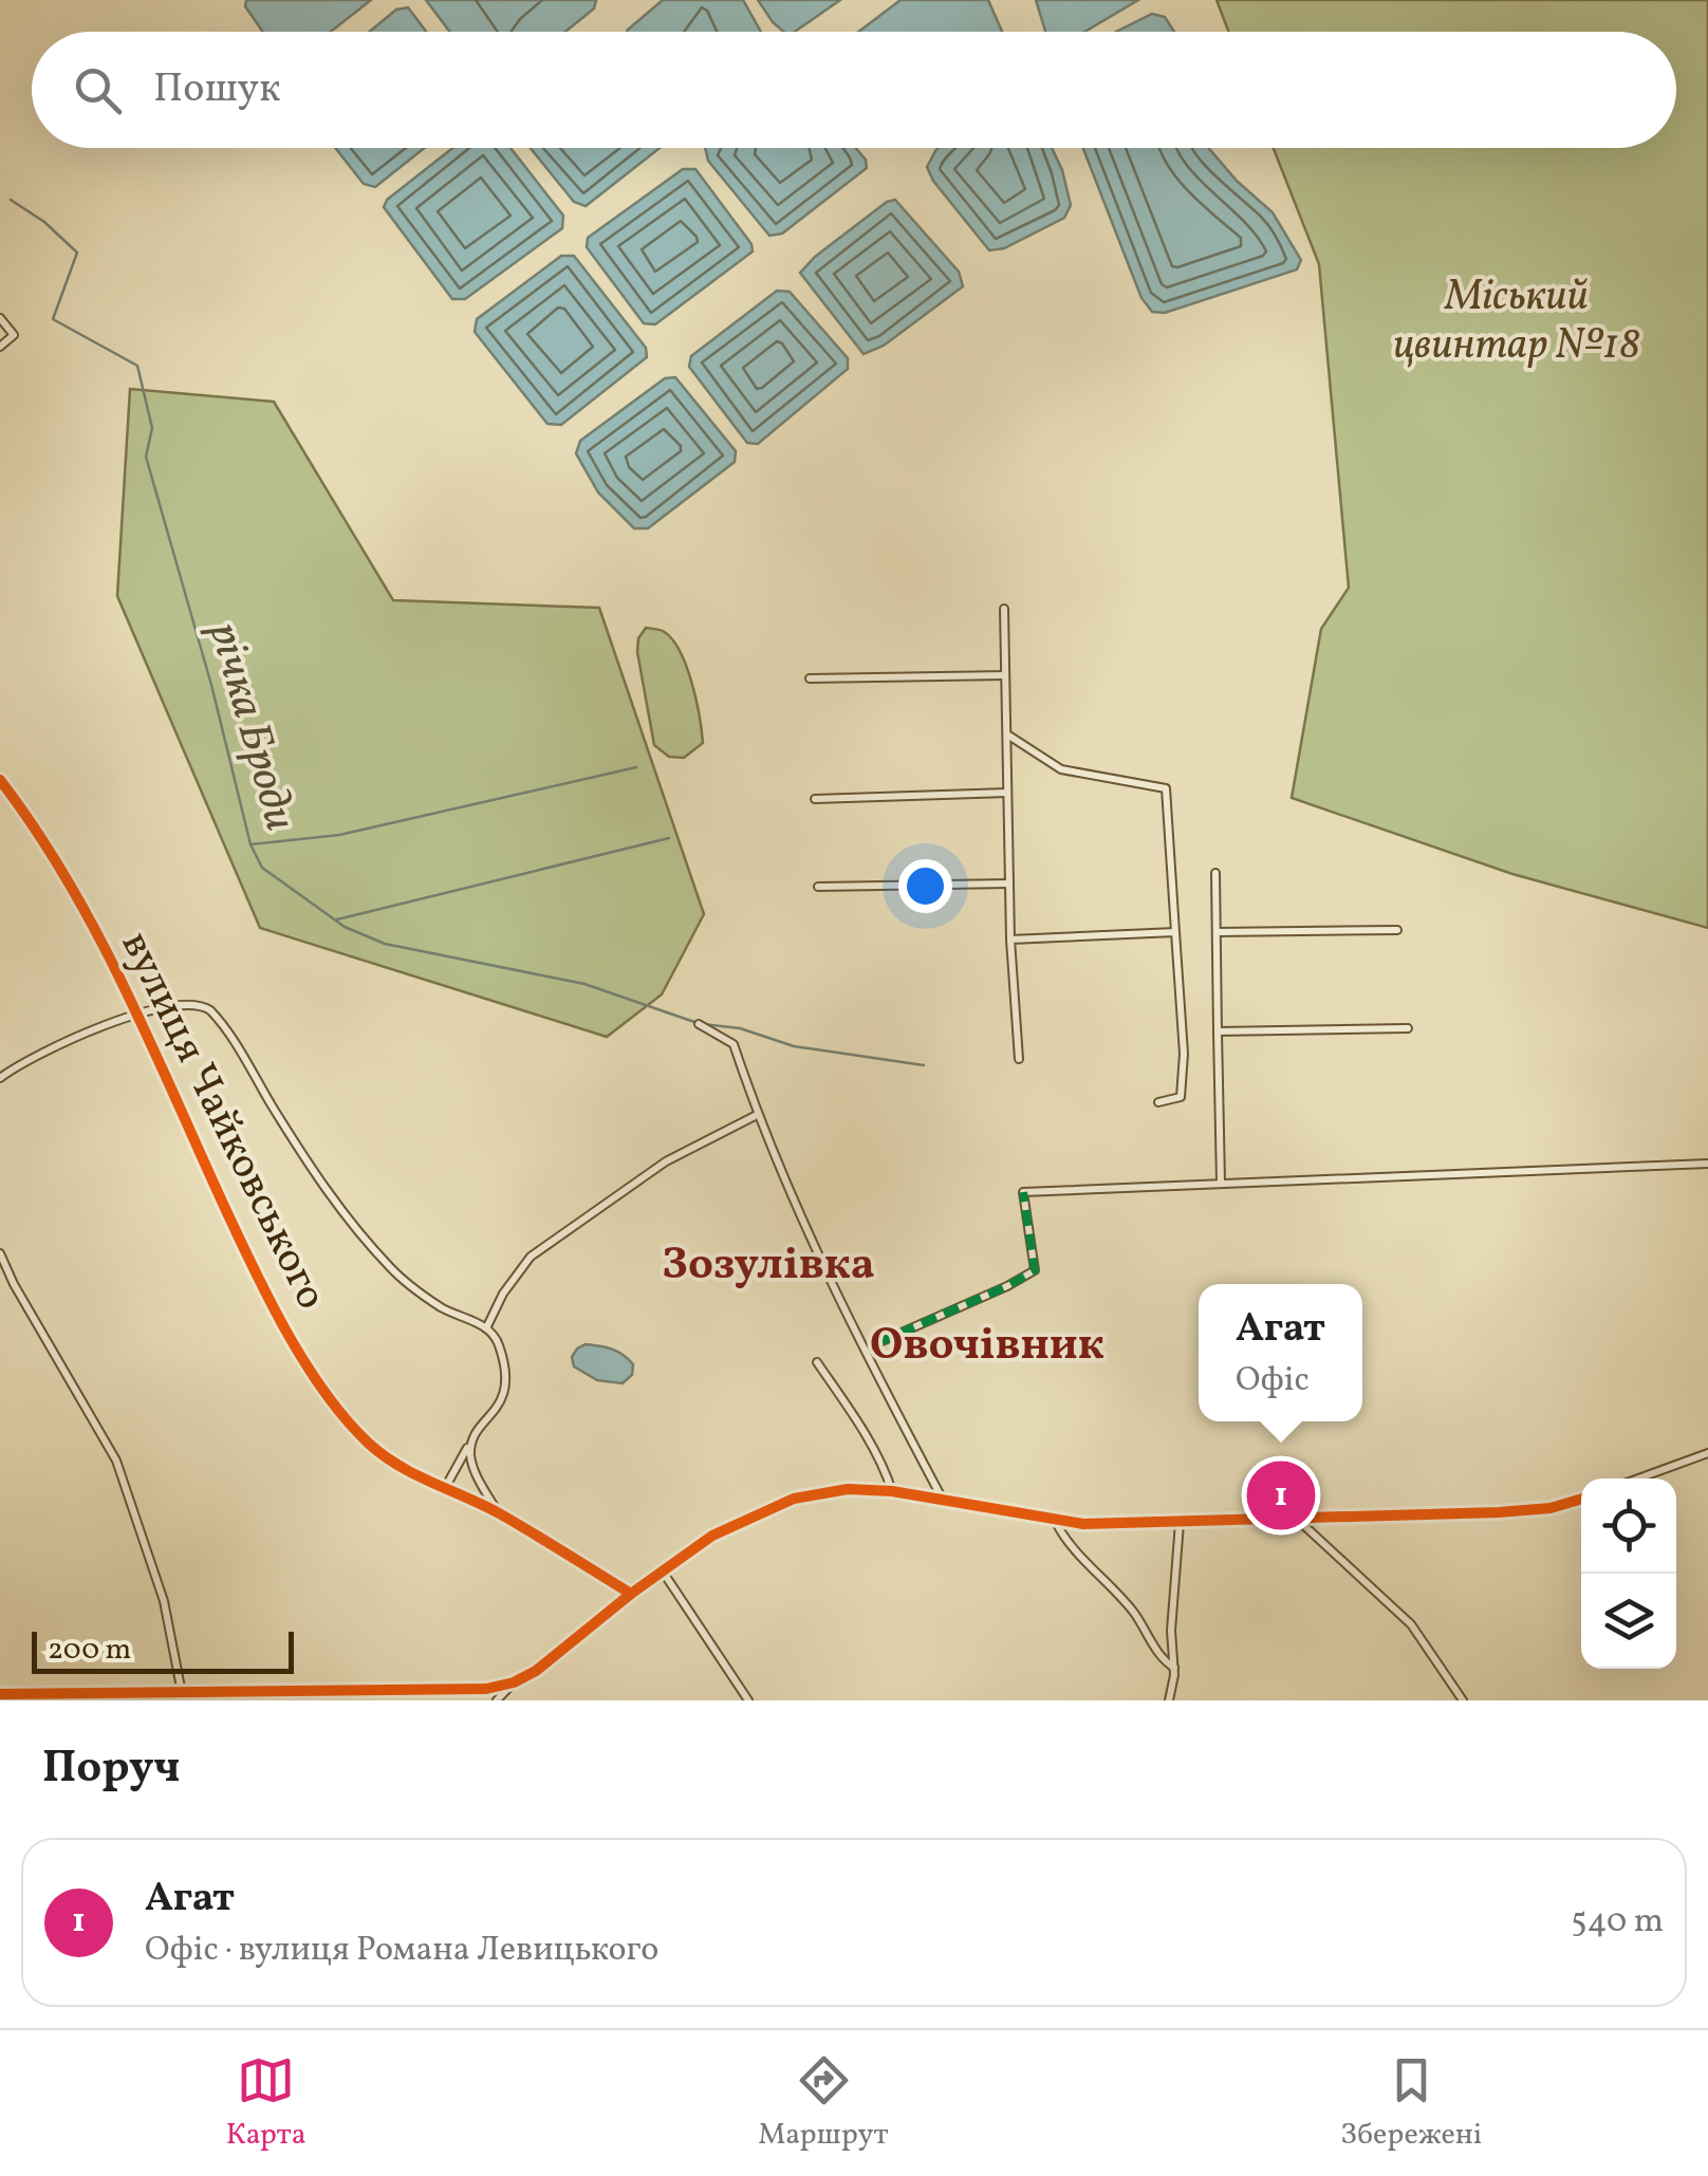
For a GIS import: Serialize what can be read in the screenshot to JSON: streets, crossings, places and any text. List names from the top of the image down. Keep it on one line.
{"streets":{"street":["вулиця Чайковського"]},"districts":["Зозулівка","Овочівник"],"water":["річка Броди"],"parks":["Міський цвинтар №18"],"scale_bar":"200 m","page":{"search":"Пошук","popup":["Агат","Офіс"],"pins":"1","scale":"200 m","heading":"Поруч","list":[{"mark":"1","name":"Агат","note":"Офіс · вулиця Романа Левицького","value":"540 m"}],"nav":["Карта","Маршрут","Збережені"]}}
